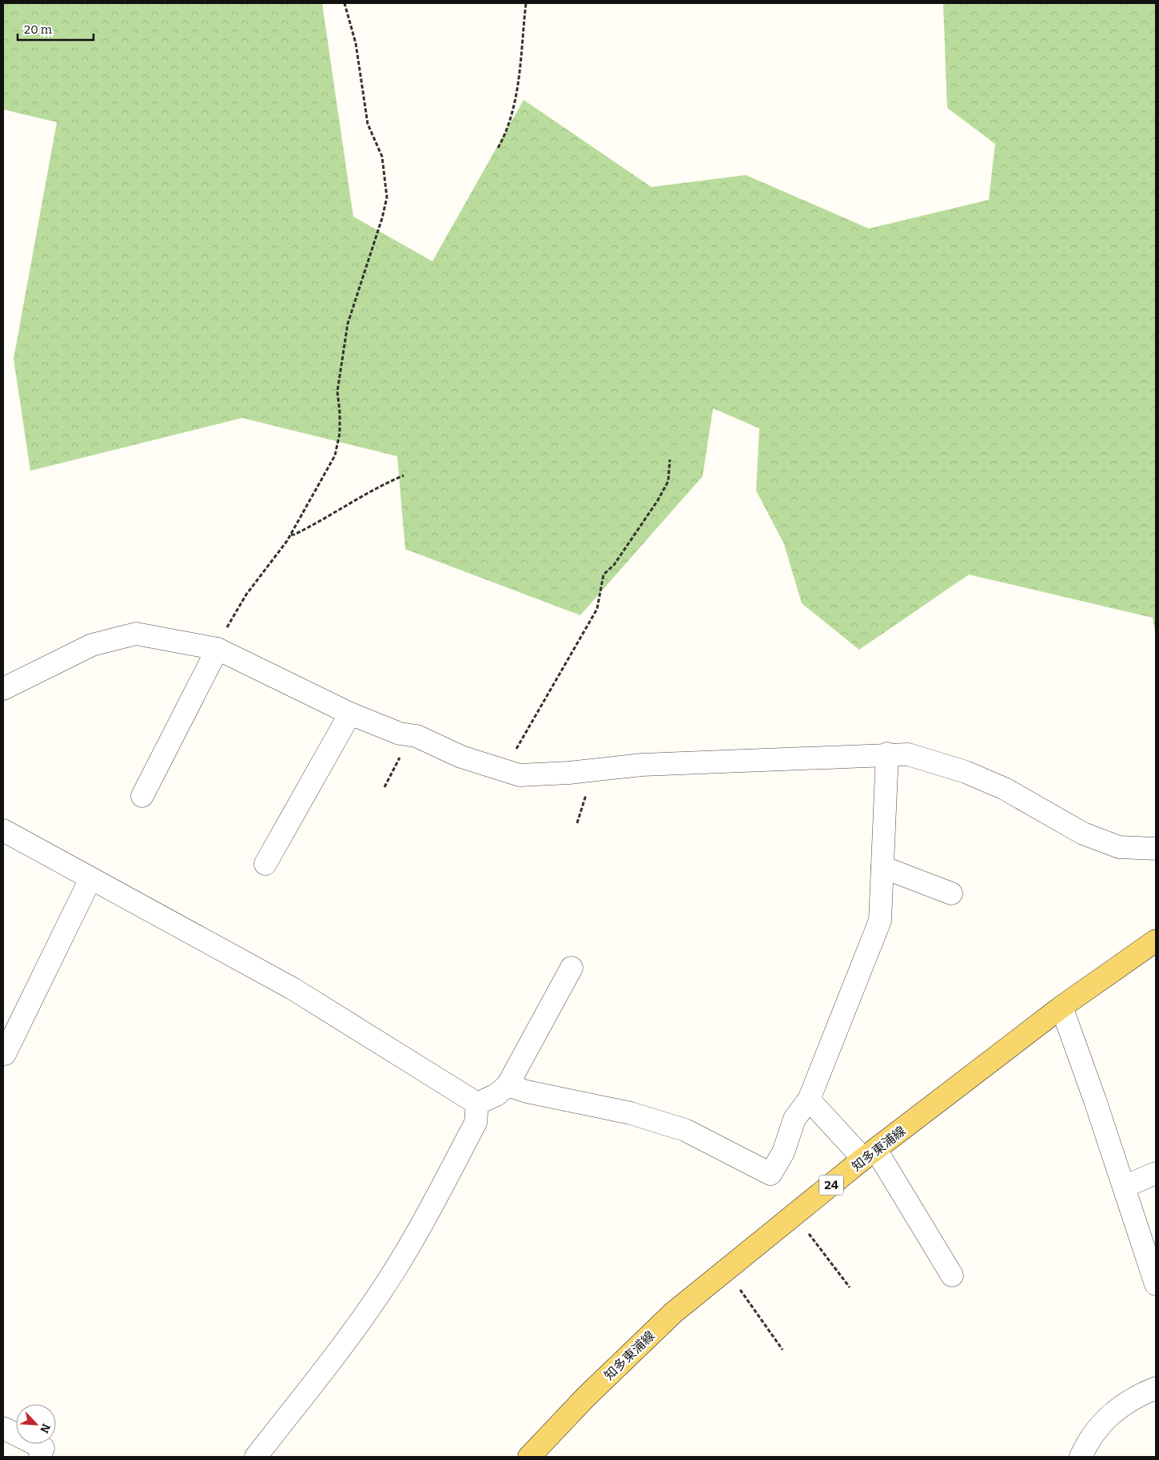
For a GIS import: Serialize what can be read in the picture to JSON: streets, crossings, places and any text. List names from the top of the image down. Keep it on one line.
{"streets":{"main road":["知多東浦線","24"]},"scale_bar":"20 m","north":"bottom right"}
